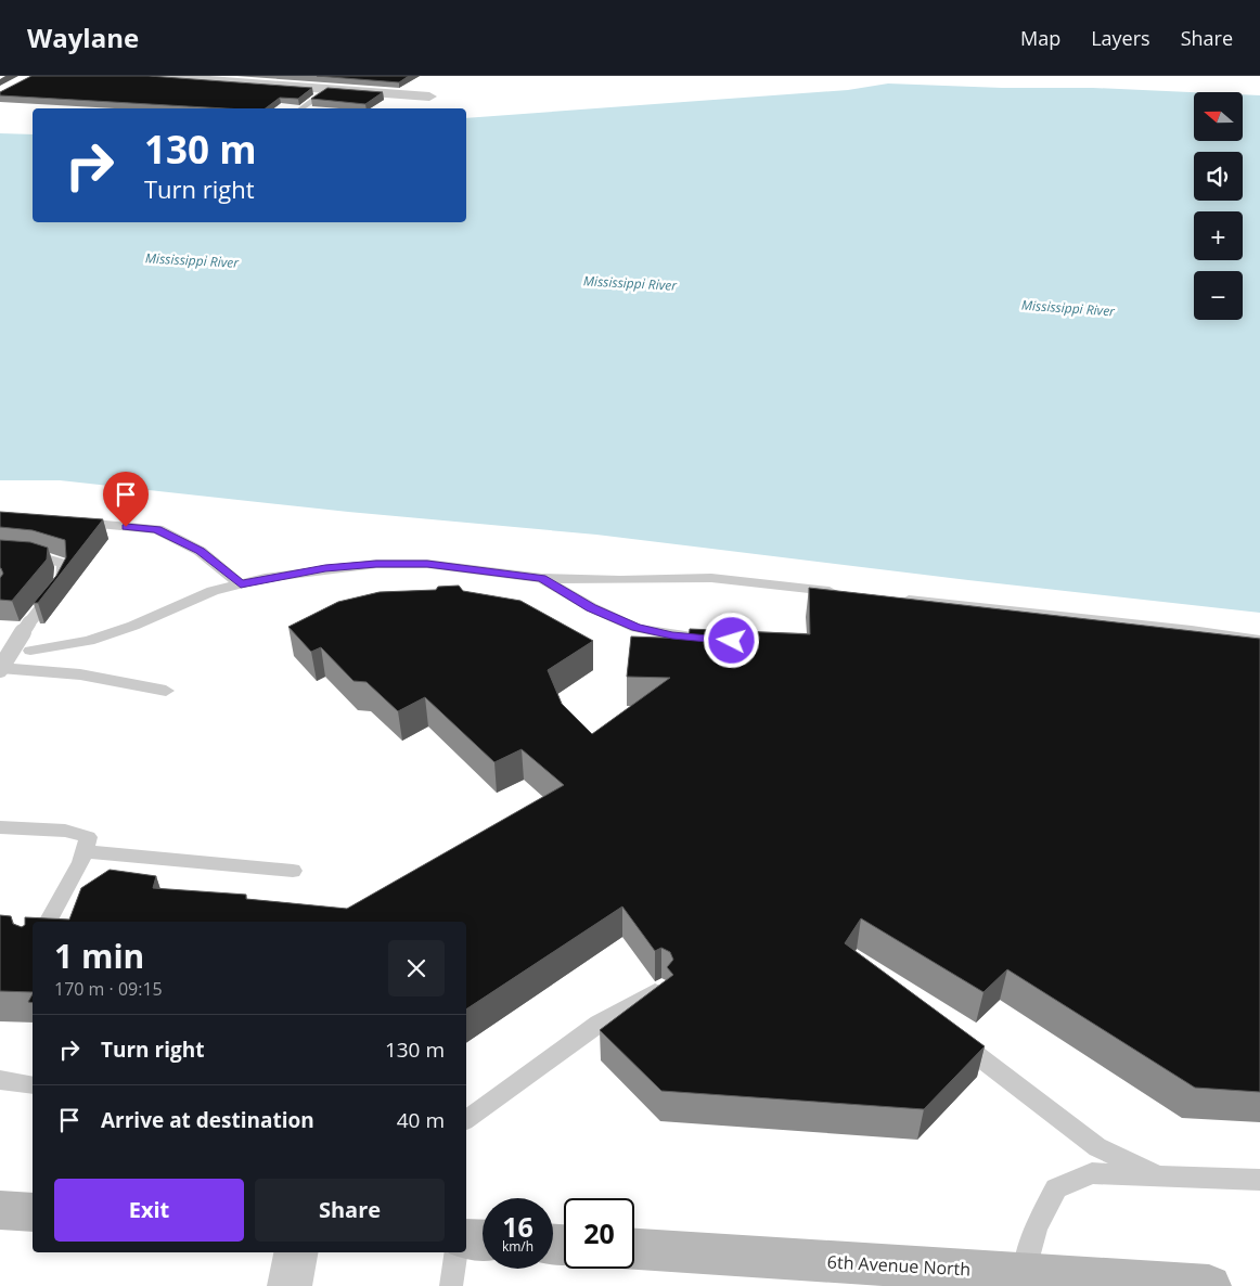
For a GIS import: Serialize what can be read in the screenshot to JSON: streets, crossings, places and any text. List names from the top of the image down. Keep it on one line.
{"streets":{"street":["6th Avenue North"]},"water":["Mississippi River"],"north":"left","page":{"header":"Waylane","nav":["Map","Layers","Share"],"map_buttons":["+","−"],"turn":["130 m","Turn right"],"heading":["1 min","170 m · 09:15"],"list":[{"name":"Turn right","value":"130 m"},{"name":"Arrive at destination","value":"40 m"}],"buttons":["Exit","Share"],"speed":"16 km/h","limit":"20"}}
